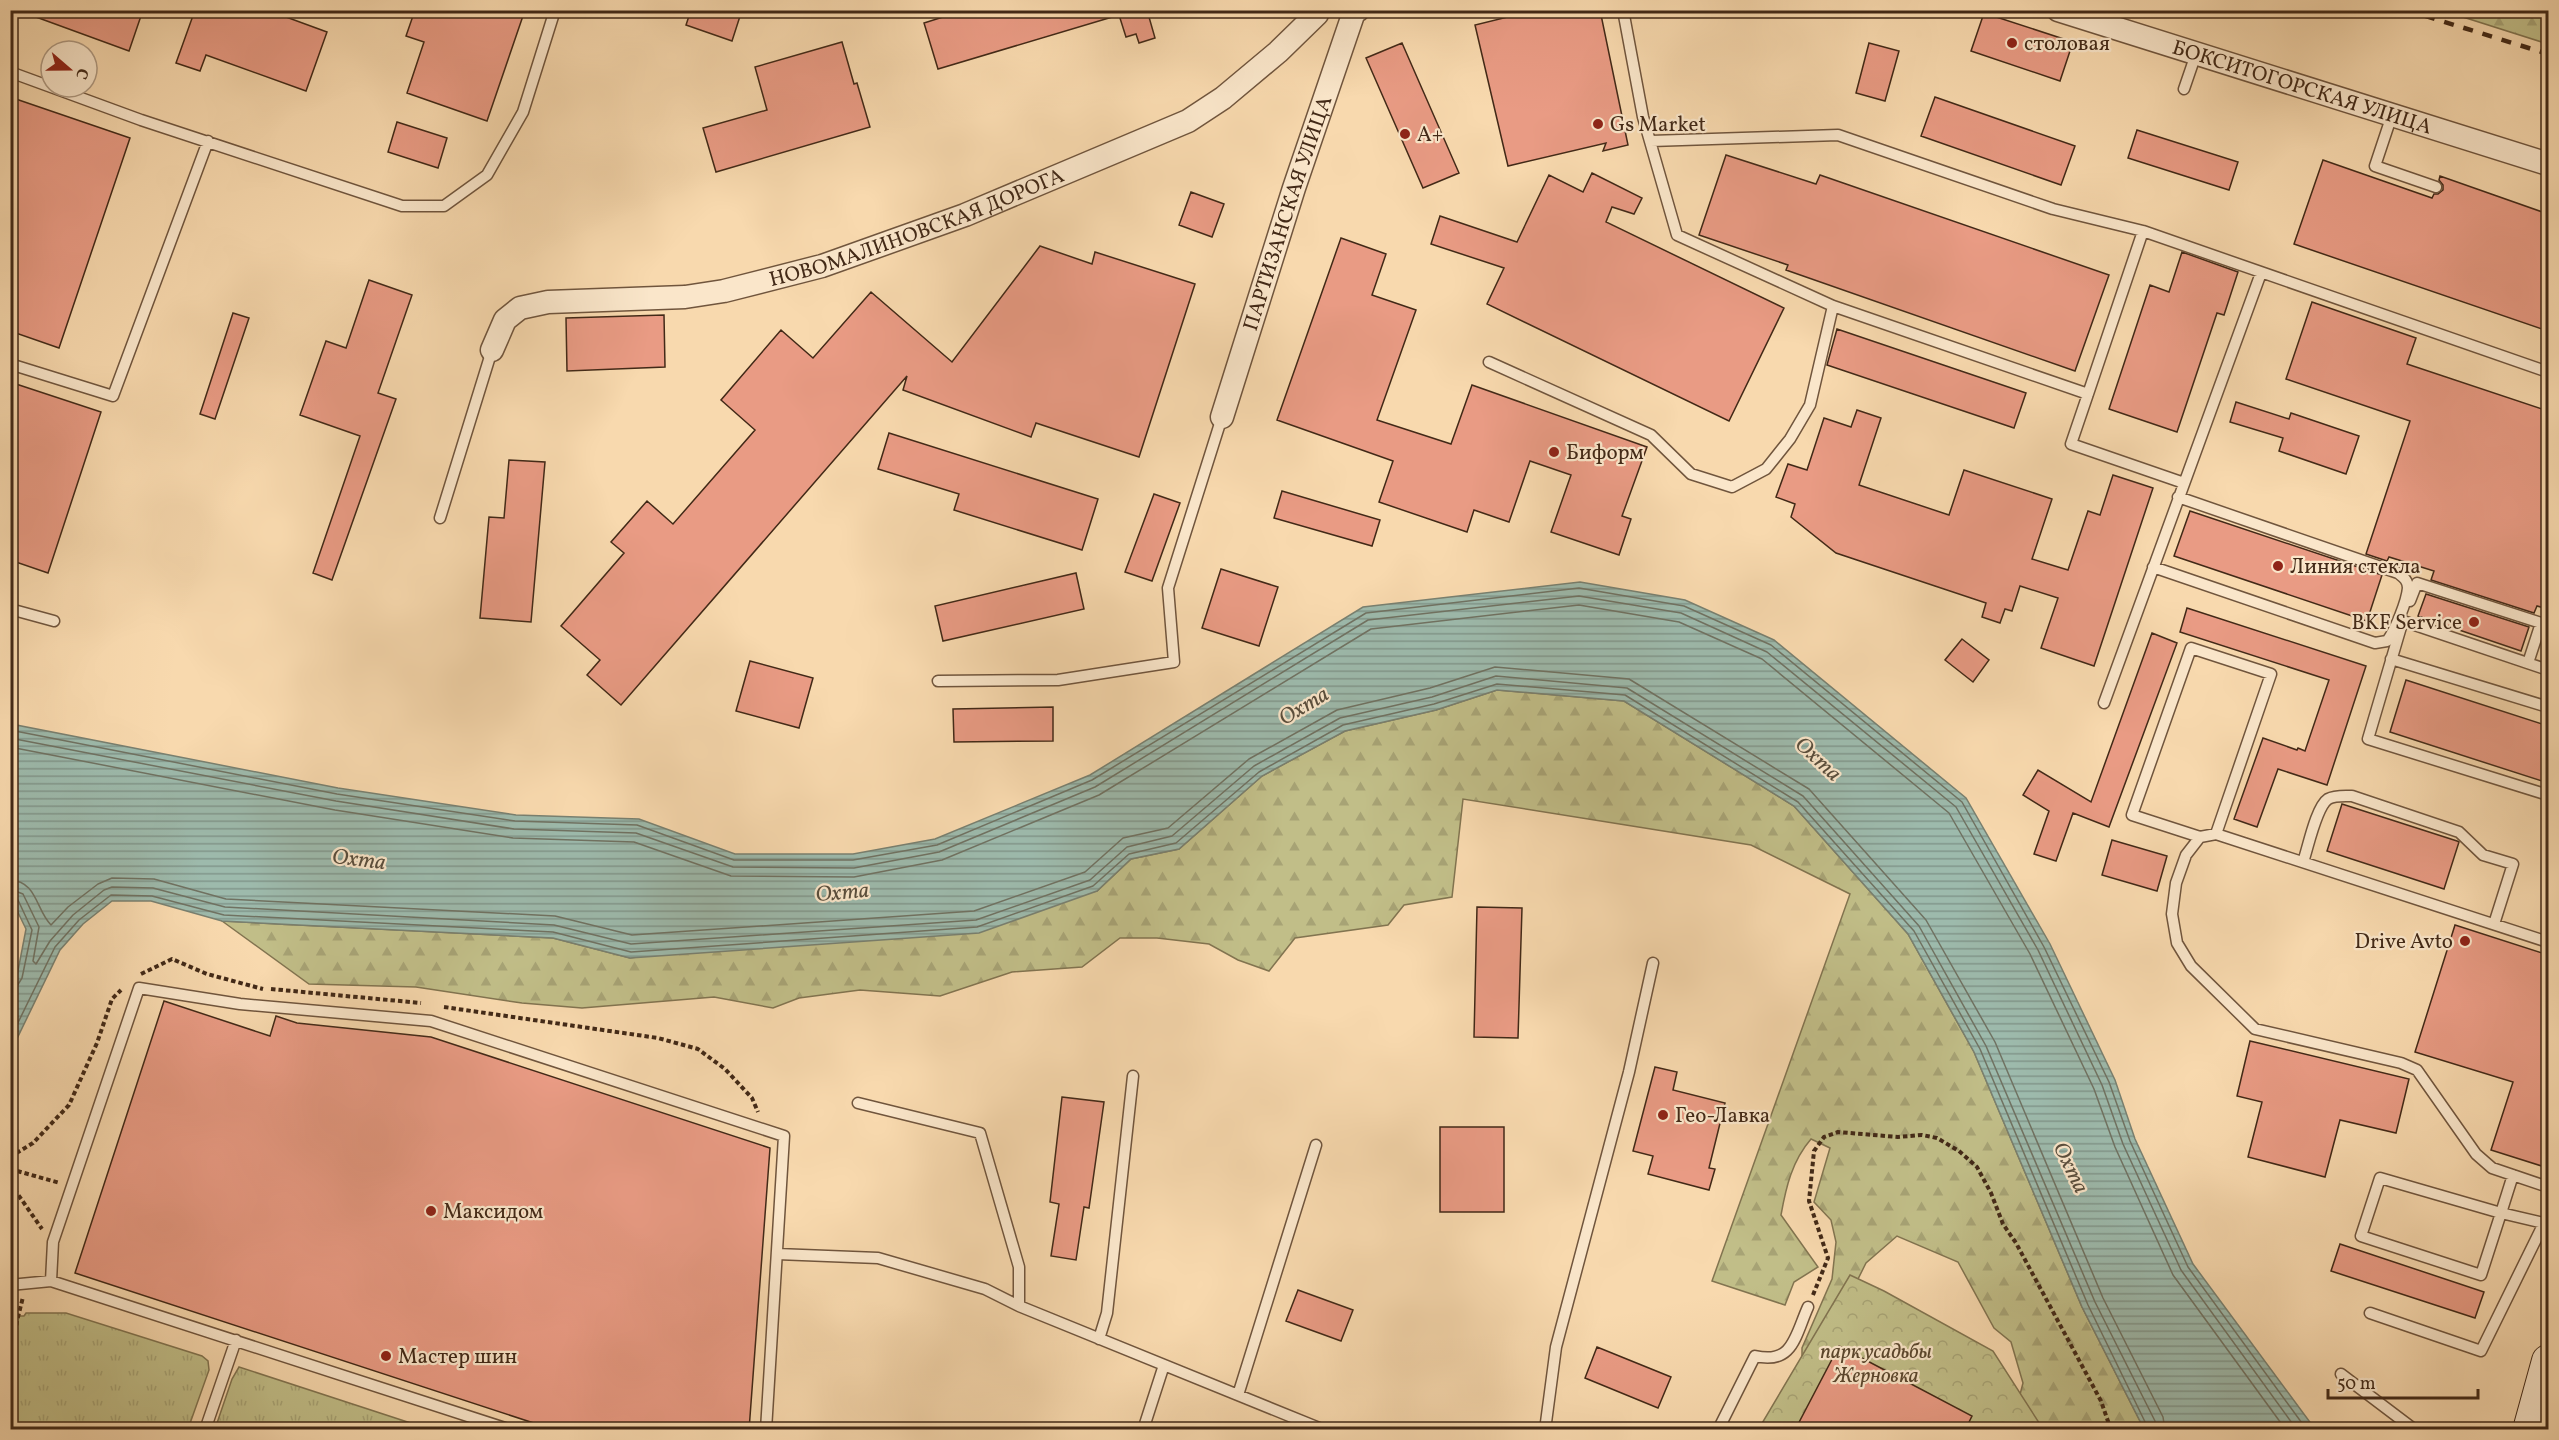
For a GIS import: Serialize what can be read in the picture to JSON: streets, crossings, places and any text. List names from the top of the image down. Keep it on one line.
{"streets":{"street":["БОКСИТОГОРСКАЯ УЛИЦА","ПАРТИЗАНСКАЯ УЛИЦА","НОВОМАЛИНОВСКАЯ ДОРОГА"]},"water":["Охта"],"parks":["парк усадьбы Жерновка"],"places":["столовая","Gs Market","А+","Биформ","Линия стекла","BKF Service","Drive Avto","Гео-Лавка","Максидом","Мастер шин"],"scale_bar":"50 m","north":"right"}
